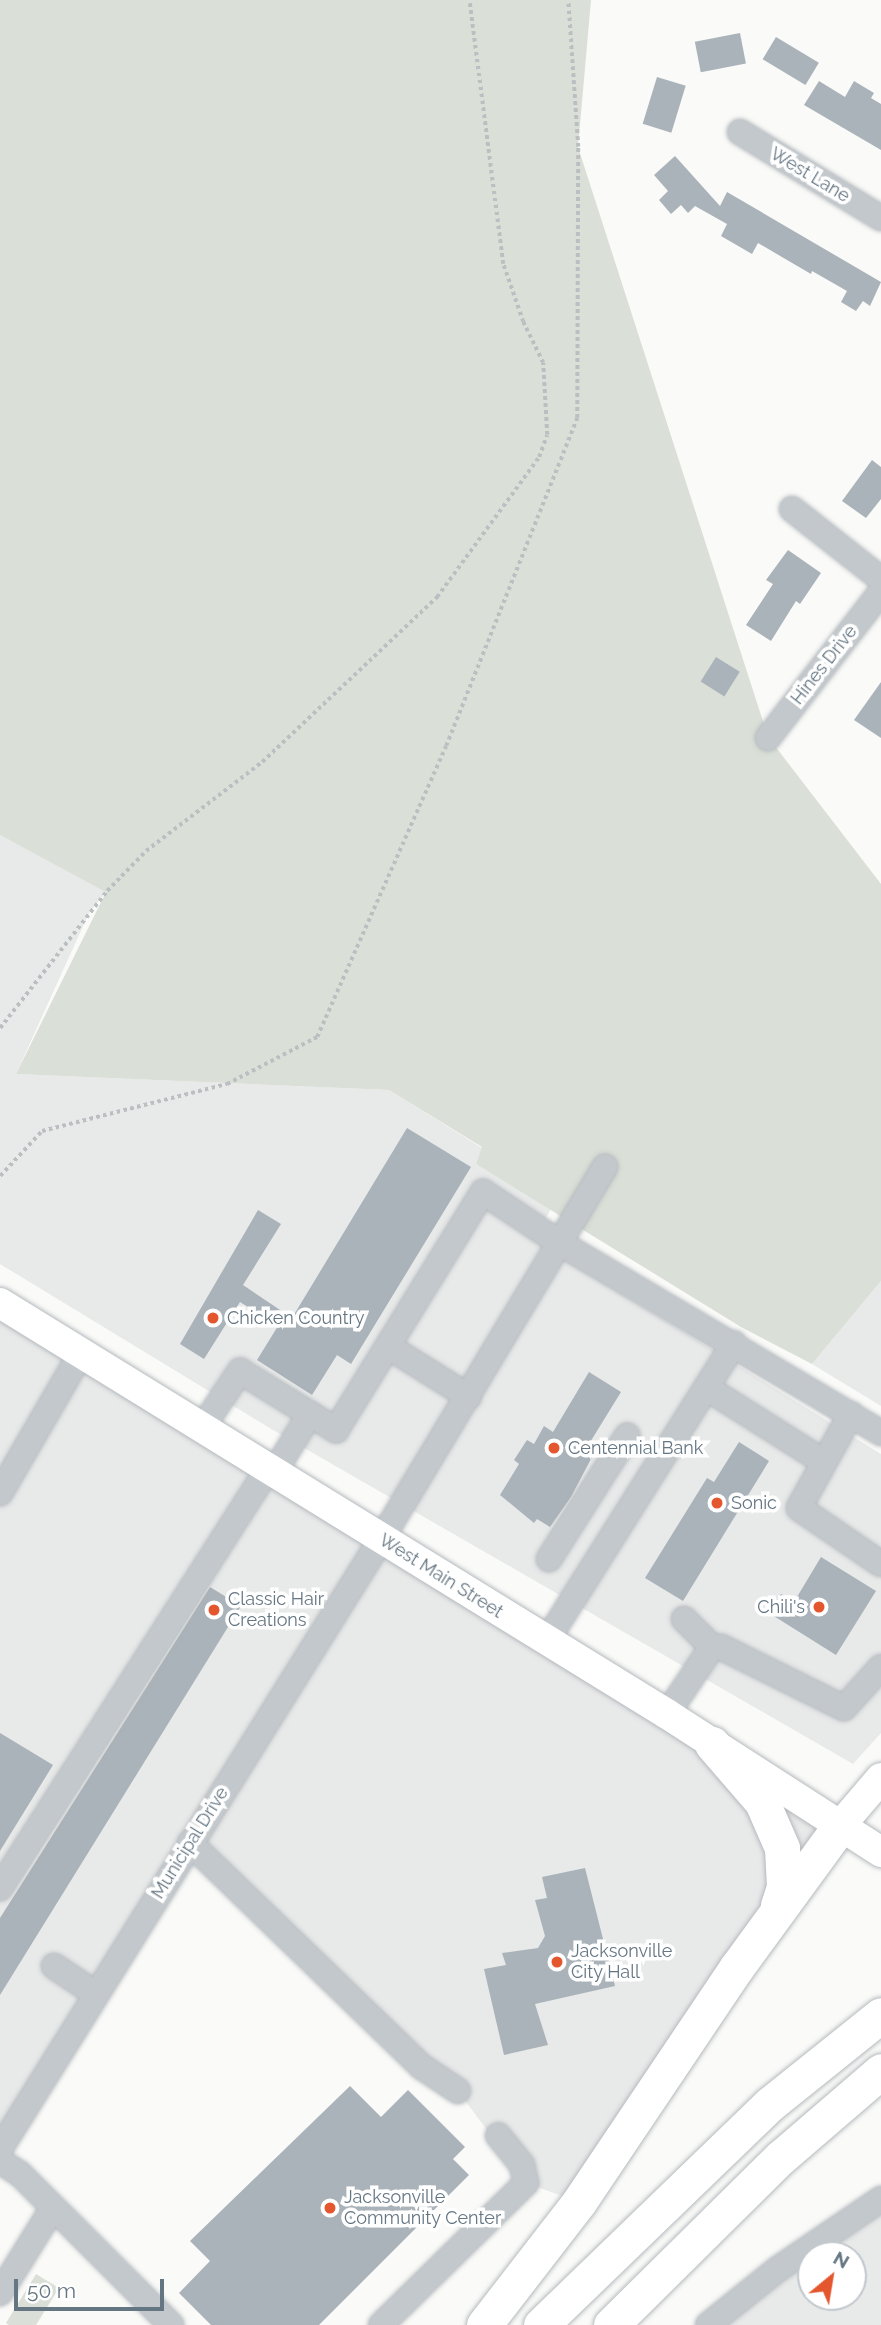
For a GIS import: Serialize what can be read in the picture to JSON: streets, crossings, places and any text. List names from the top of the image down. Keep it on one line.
{"streets":{"main road":["West Main Street"],"street":["West Lane","Hines Drive","Municipal Drive"]},"crossings":[["West Main Street","Municipal Drive"]],"places":["Chicken Country","Centennial Bank","Sonic","Chili's","Classic Hair Creations","Jacksonville City Hall","Jacksonville Community Center"],"scale_bar":"50 m","north":"top right"}
